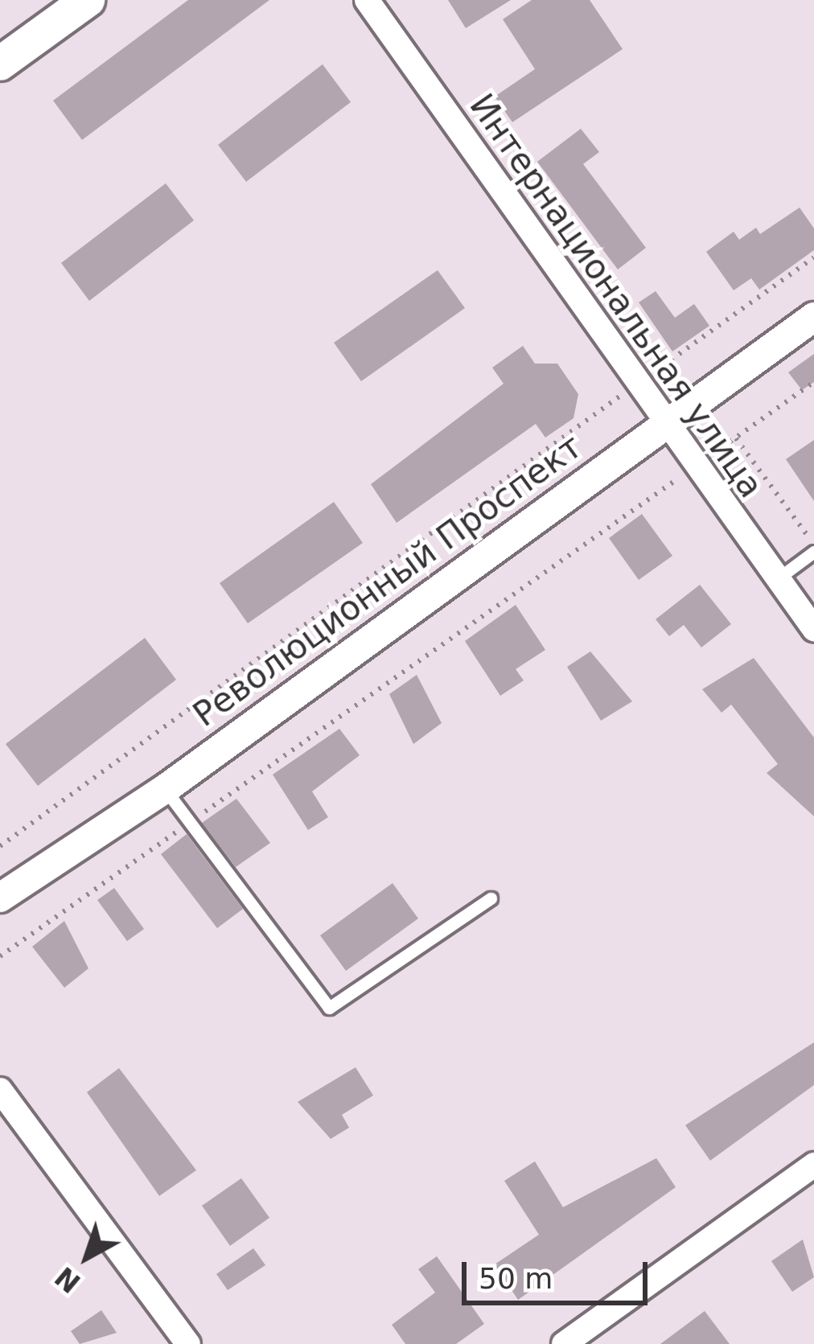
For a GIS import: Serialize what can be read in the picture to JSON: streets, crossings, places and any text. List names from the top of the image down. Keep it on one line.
{"streets":{"street":["Интернациональная улица","Революционный Проспект"]},"crossings":[["Интернациональная улица","Революционный Проспект"]],"scale_bar":"50 m","north":"bottom left"}
